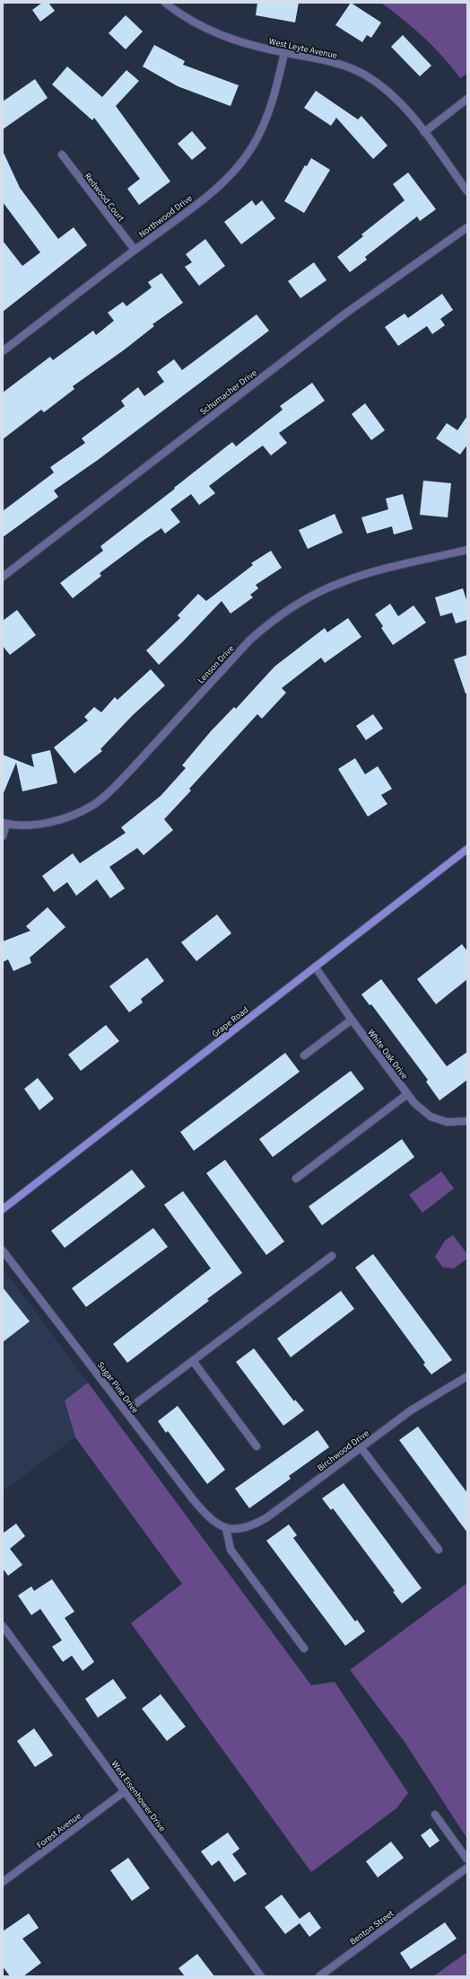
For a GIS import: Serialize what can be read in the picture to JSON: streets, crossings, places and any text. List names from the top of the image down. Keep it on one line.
{"streets":{"main road":["Grape Road"],"street":["West Leyte Avenue","Redwood Court","Northwood Drive","Schumacher Drive","Lenson Drive","White Oak Drive","Sugar Pine Drive","Birchwood Drive","West Eisenhower Drive","Forest Avenue","Benton Street"]},"crossings":[["West Leyte Avenue","Northwood Drive"],["Redwood Court","Northwood Drive"],["Grape Road","White Oak Drive"],["Sugar Pine Drive","Birchwood Drive"],["West Eisenhower Drive","Forest Avenue"]]}
